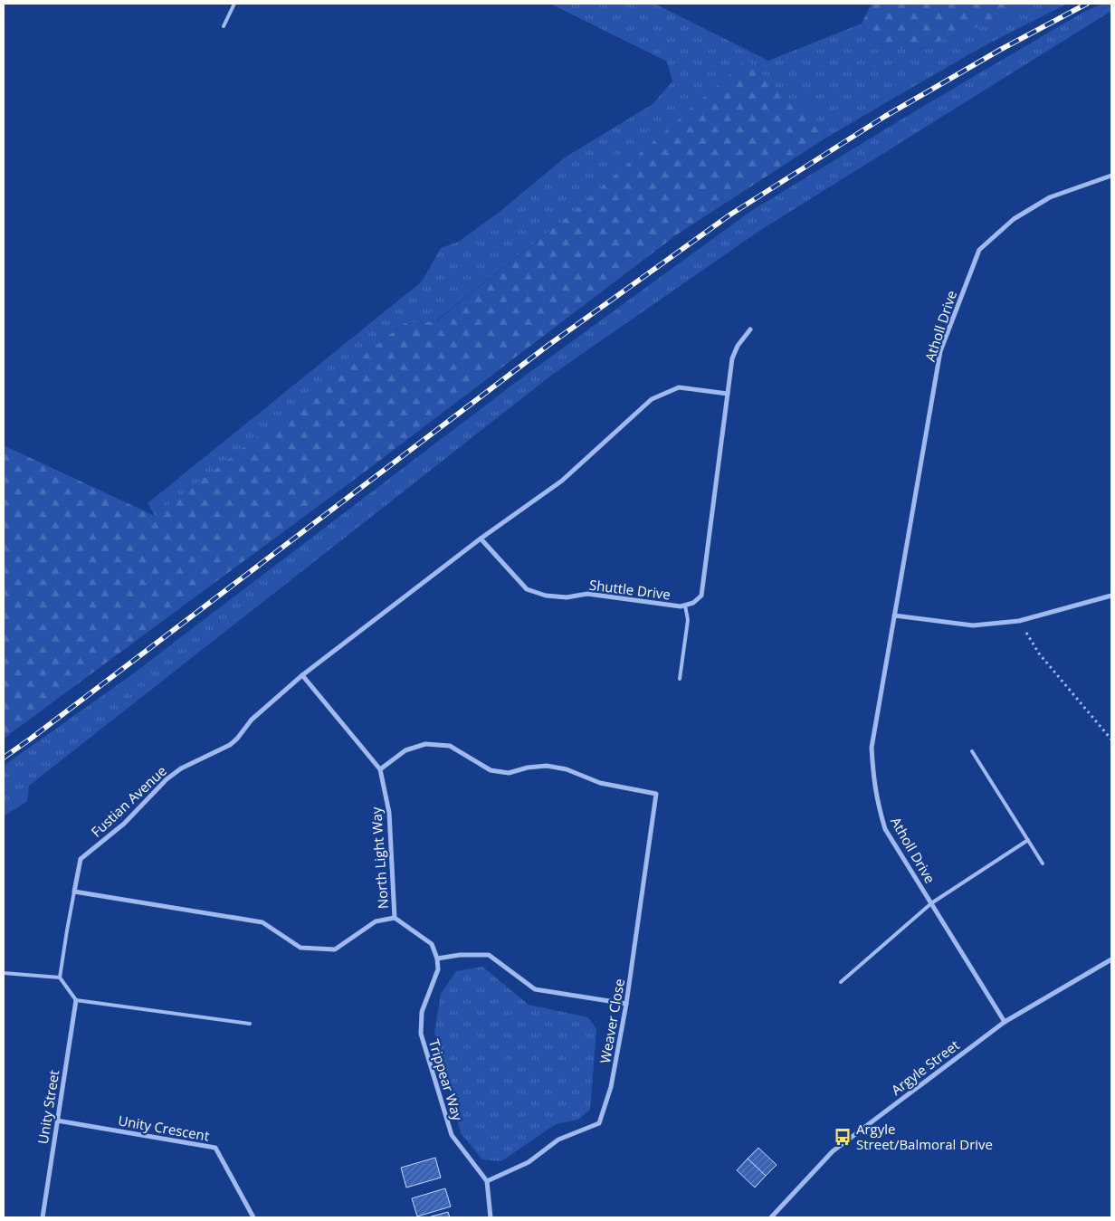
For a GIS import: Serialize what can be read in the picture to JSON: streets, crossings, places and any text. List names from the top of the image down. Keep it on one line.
{"streets":{"street":["Atholl Drive","Shuttle Drive","Fustian Avenue","North Light Way","Weaver Close","Argyle Street","Trippear Way","Unity Street","Unity Crescent"]},"crossings":[["Atholl Drive","Argyle Street"],["Fustian Avenue","North Light Way"],["North Light Way","Weaver Close"],["Weaver Close","Trippear Way"],["Unity Street","Unity Crescent"]],"places":{"bus stop":["Argyle Street/Balmoral Drive"]}}
